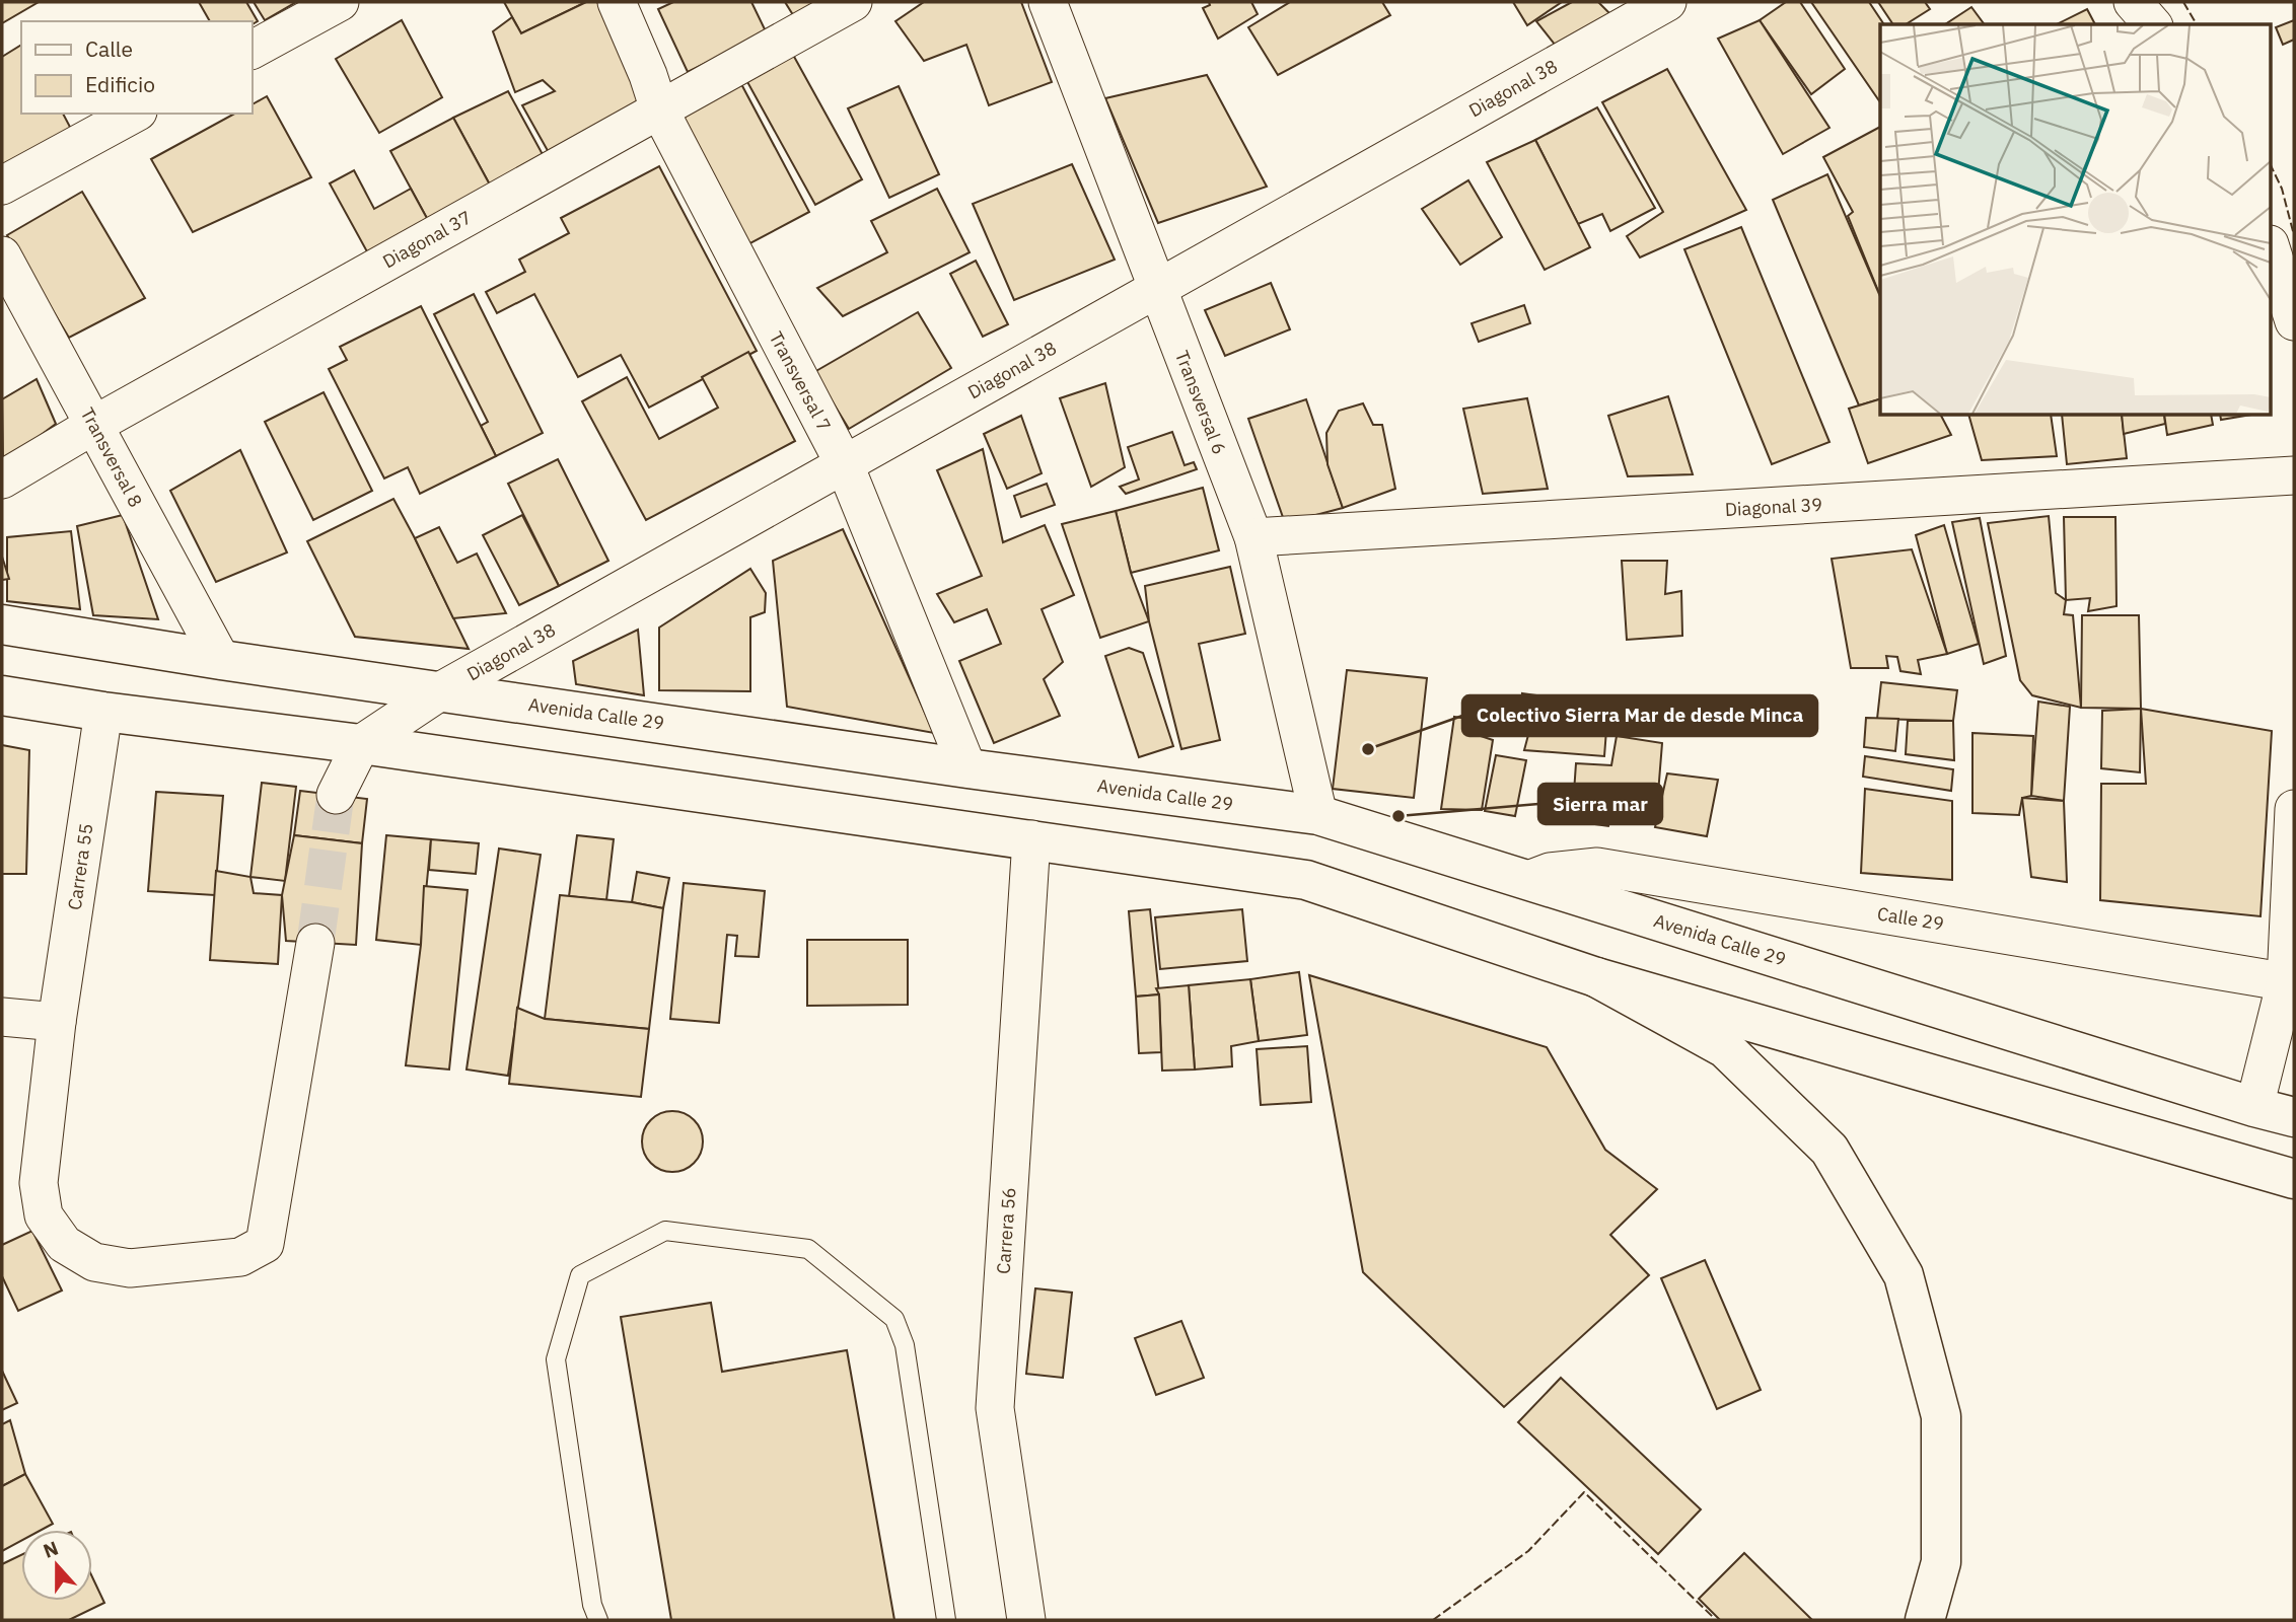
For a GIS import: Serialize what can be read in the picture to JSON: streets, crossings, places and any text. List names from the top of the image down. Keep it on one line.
{"streets":{"main road":["Avenida Calle 29"],"street":["Diagonal 38","Diagonal 37","Transversal 7","Transversal 6","Transversal 8","Diagonal 39","Carrera 55","Calle 29","Carrera 56"]},"crossings":[["Diagonal 38","Transversal 7"],["Diagonal 38","Transversal 6"],["Diagonal 38","Avenida Calle 29"],["Diagonal 37","Transversal 7"],["Diagonal 37","Transversal 8"],["Transversal 7","Avenida Calle 29"],["Transversal 6","Diagonal 39"],["Transversal 6","Avenida Calle 29"],["Transversal 8","Avenida Calle 29"],["Avenida Calle 29","Calle 29"]],"places":["Colectivo Sierra Mar de desde Minca","Sierra mar"],"legend":["Calle","Edificio"],"north":"top"}
